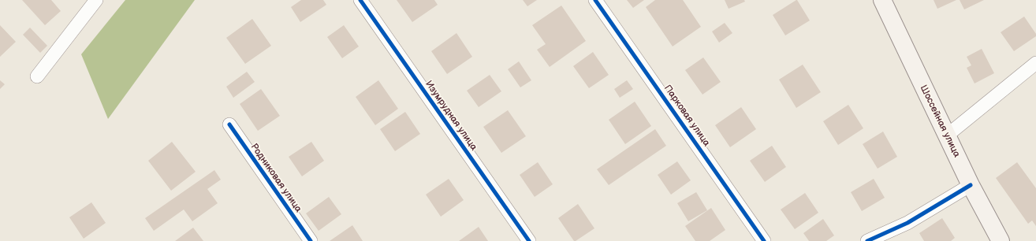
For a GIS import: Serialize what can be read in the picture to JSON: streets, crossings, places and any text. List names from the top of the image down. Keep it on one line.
{"streets":{"main road":["Шоссейная улица"],"street":["Изумрудная улица","Парковая улица","Родниковая улица"]}}
